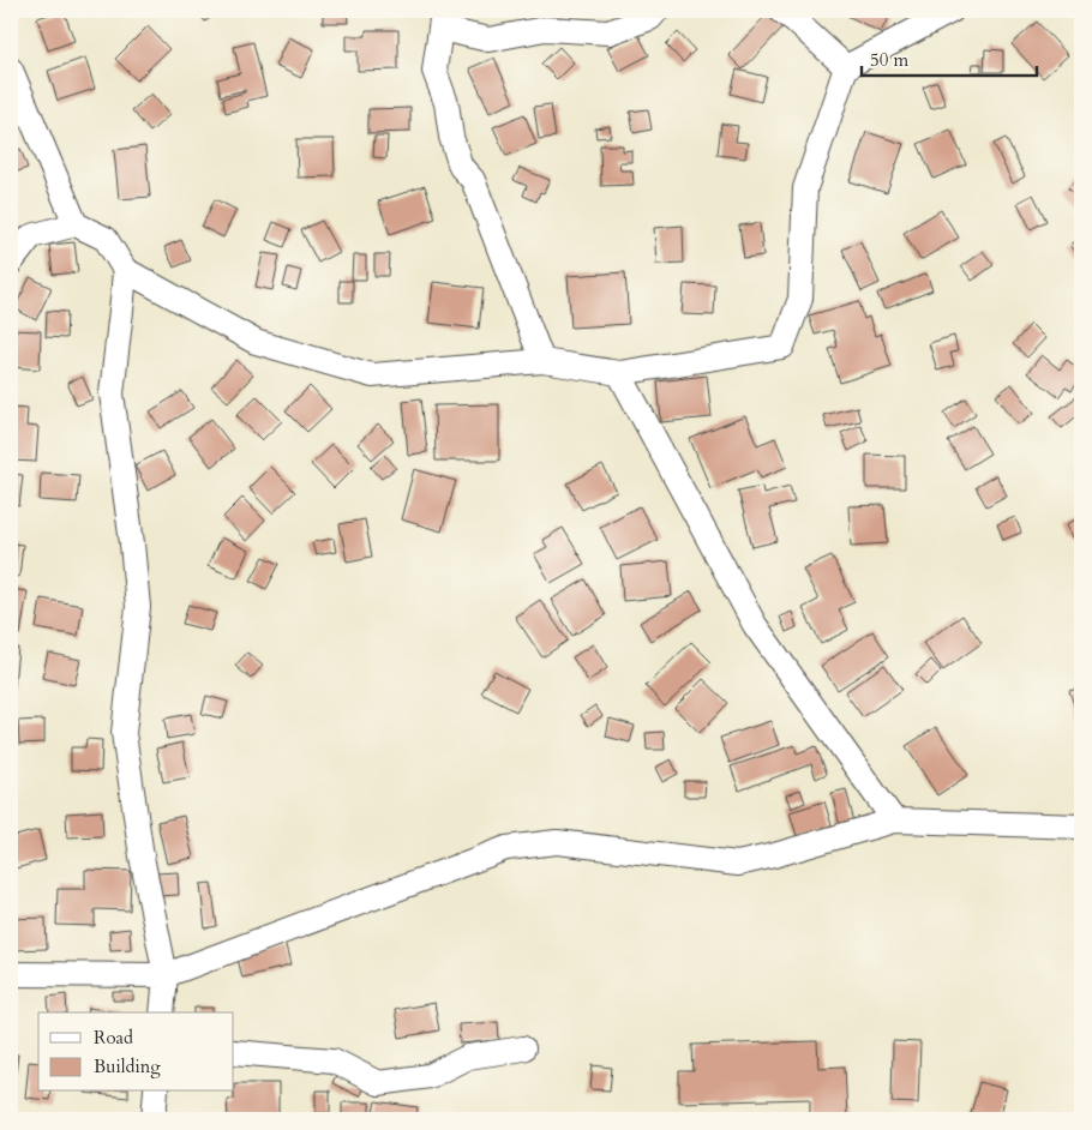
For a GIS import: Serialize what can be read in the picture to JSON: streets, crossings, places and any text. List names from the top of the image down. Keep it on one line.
{"legend":["Road","Building"],"scale_bar":"50 m"}
